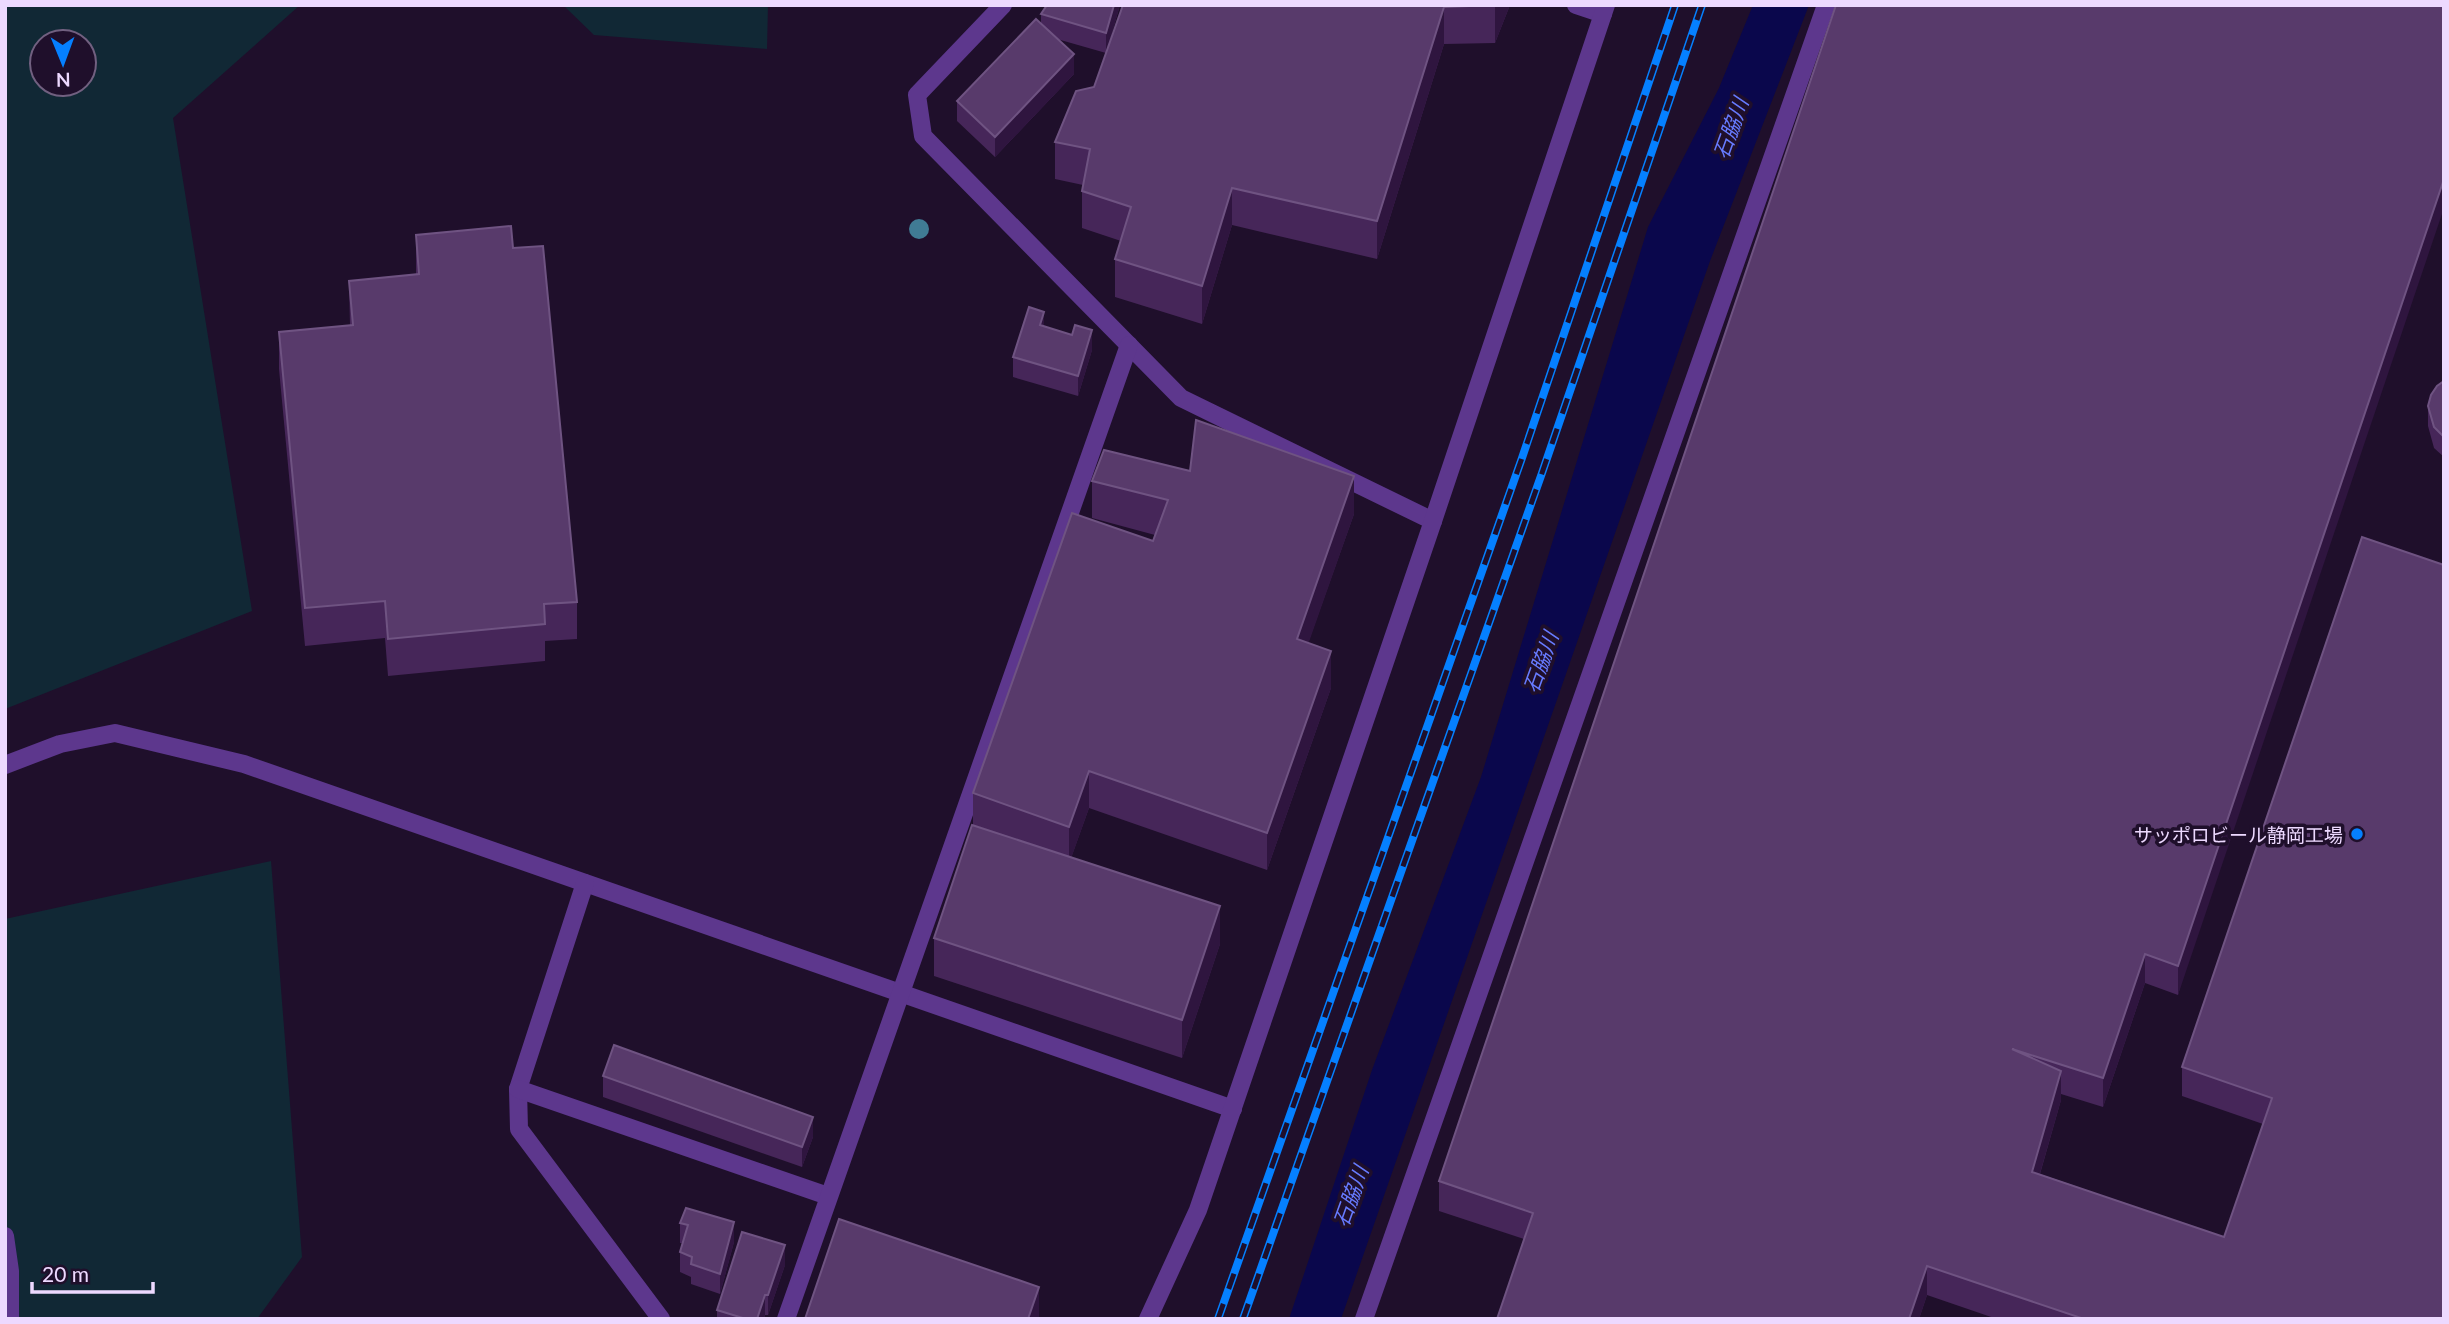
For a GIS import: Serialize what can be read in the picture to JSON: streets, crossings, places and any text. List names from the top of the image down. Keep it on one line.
{"water":["石脇川"],"places":["サッポロビール静岡工場"],"scale_bar":"20 m","north":"bottom"}
